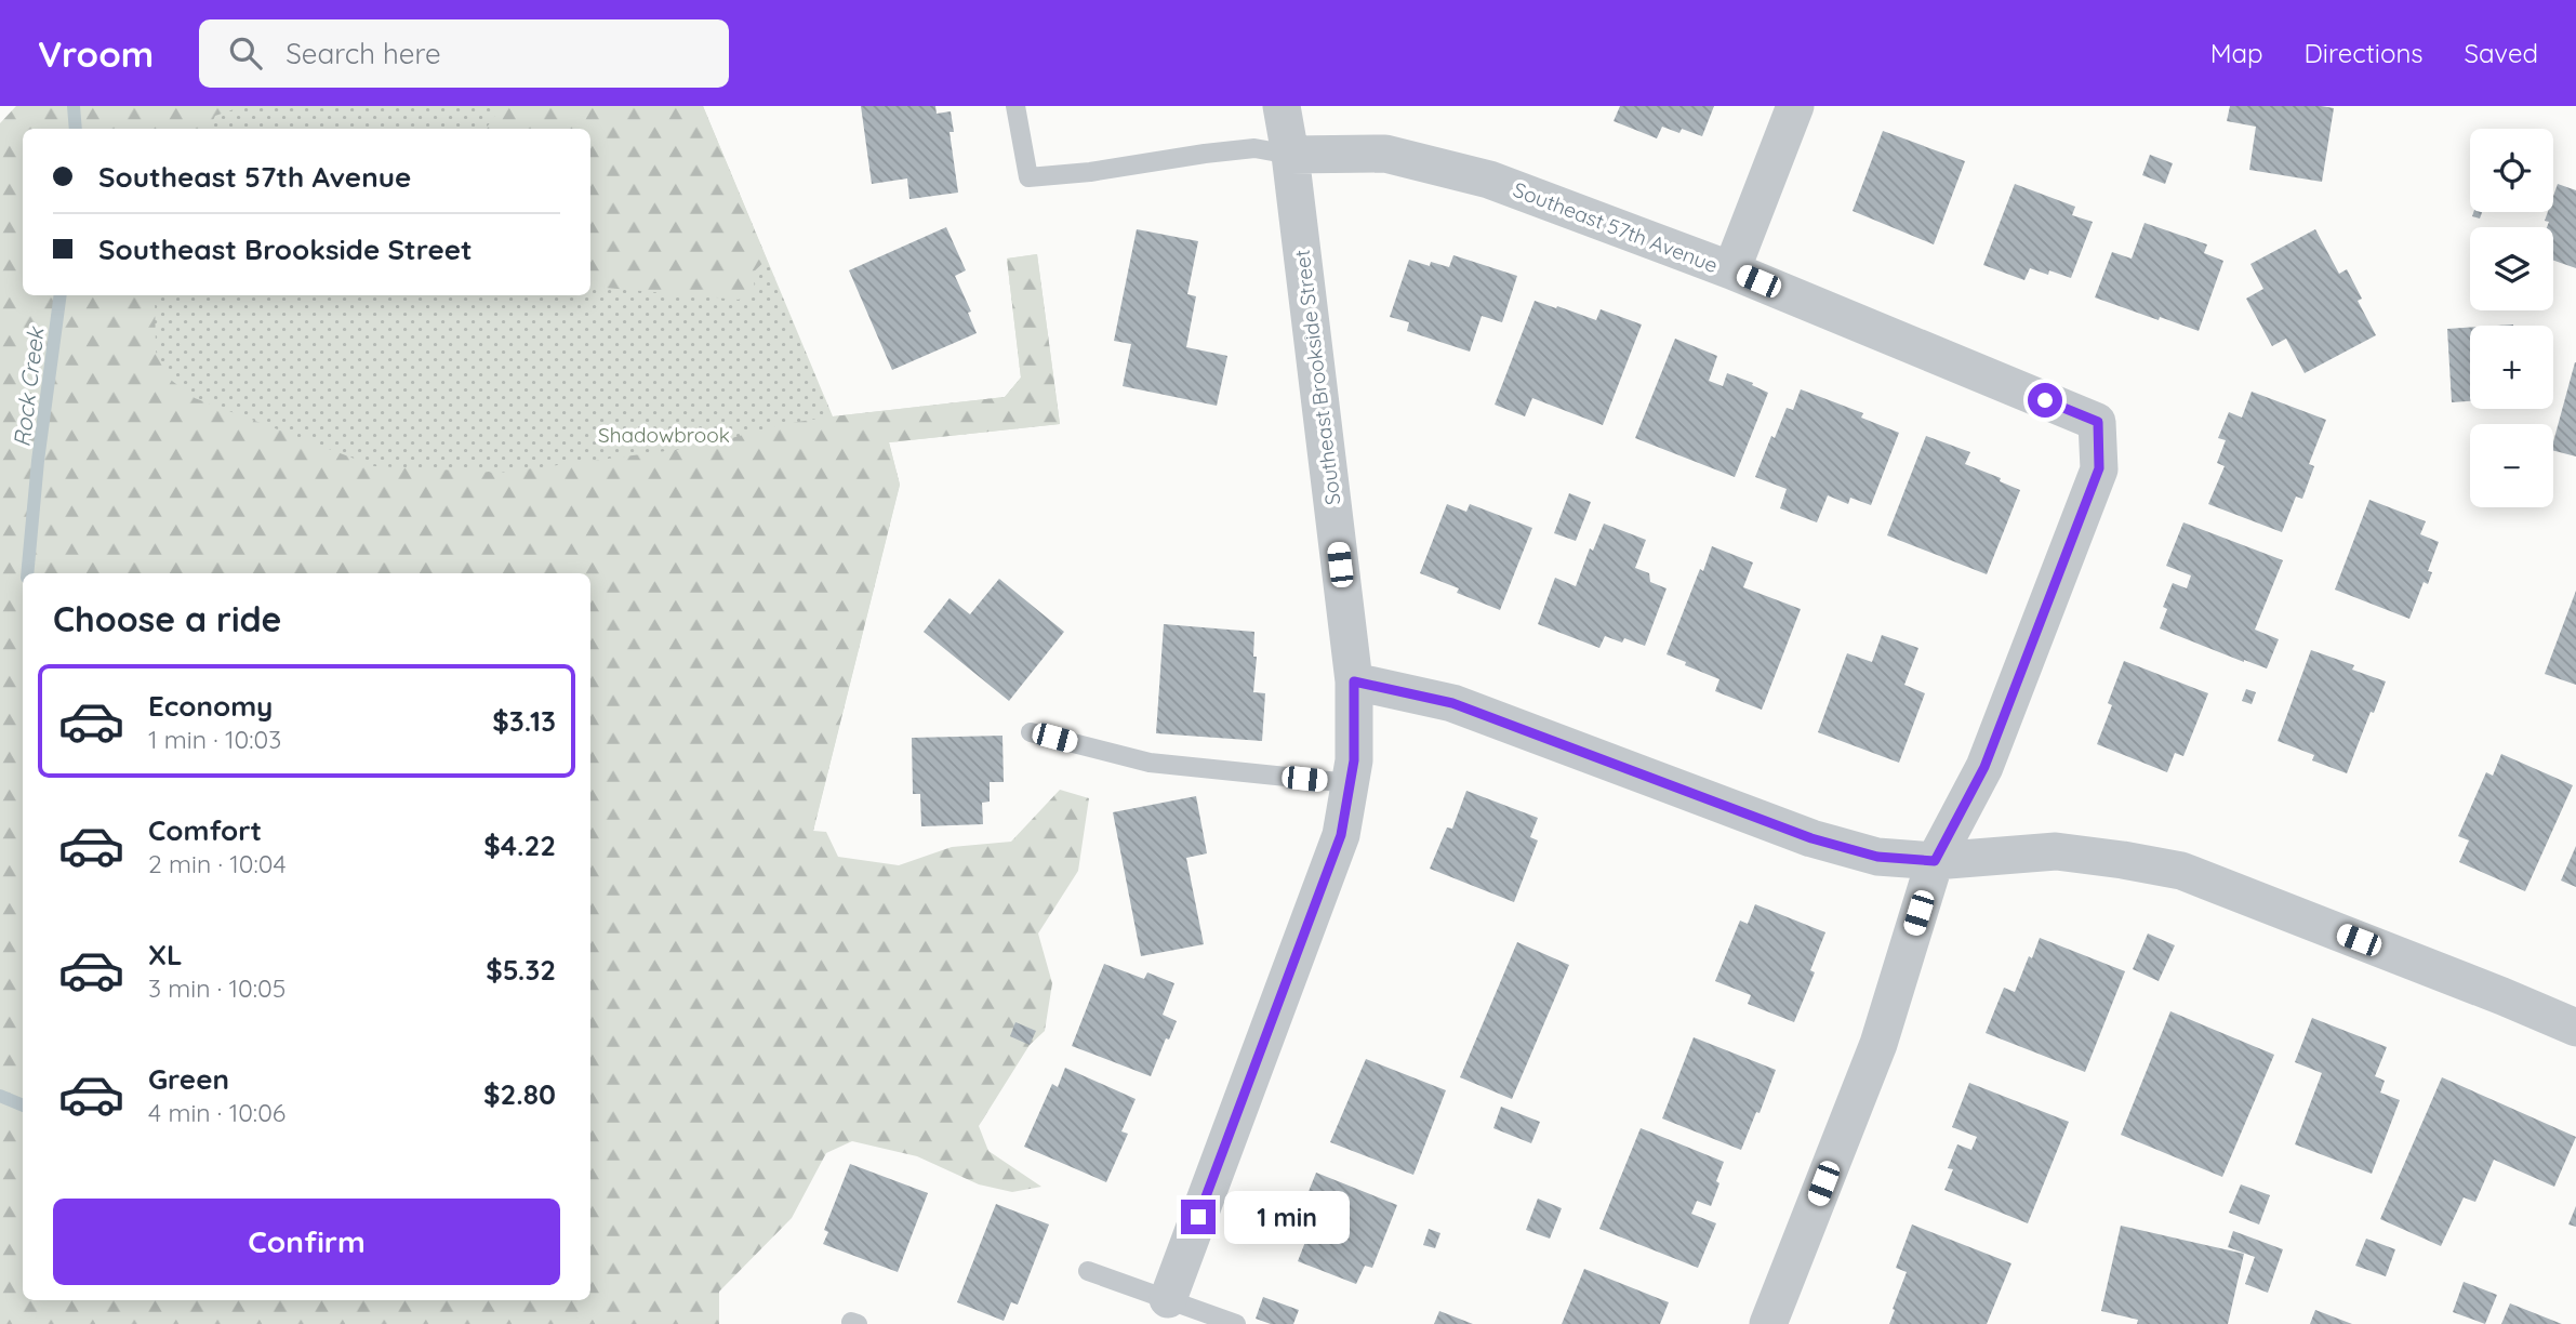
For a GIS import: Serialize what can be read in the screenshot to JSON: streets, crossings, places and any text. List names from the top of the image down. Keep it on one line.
{"streets":{"street":["Southeast 57th Avenue","Southeast Brookside Street"]},"crossings":[["Southeast 57th Avenue","Southeast Brookside Street"]],"water":["Rock Creek"],"parks":["Shadowbrook"],"page":{"header":"Vroom","search":"Search here","nav":["Map","Directions","Saved"],"map_buttons":["+","−"],"banner":["Southeast 57th Avenue","Southeast Brookside Street"],"heading":"Choose a ride","list":[{"name":"Economy","note":"1 min · 10:03","value":"$3.13"},{"name":"Comfort","note":"2 min · 10:04","value":"$4.22"},{"name":"XL","note":"3 min · 10:05","value":"$5.32"},{"name":"Green","note":"4 min · 10:06","value":"$2.80"}],"buttons":"Confirm","bubble":"1 min"}}
